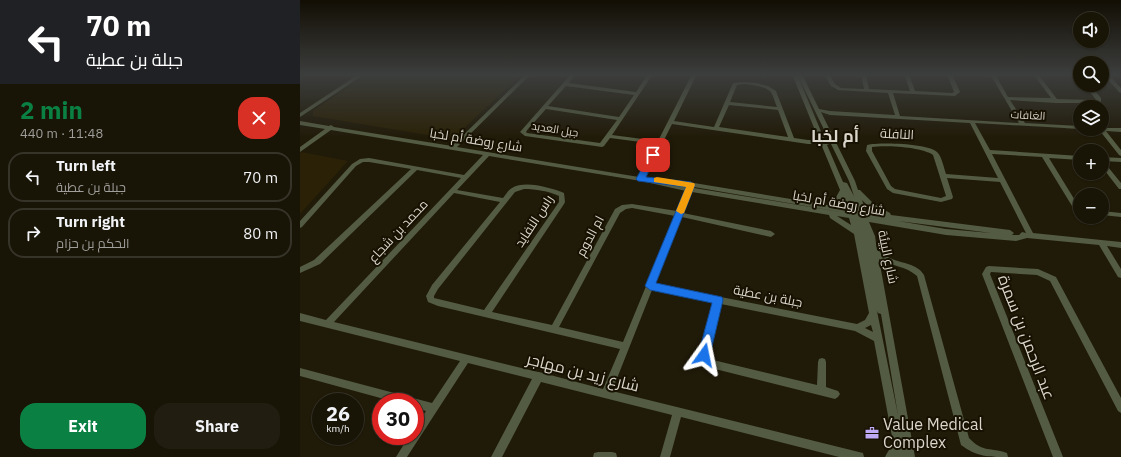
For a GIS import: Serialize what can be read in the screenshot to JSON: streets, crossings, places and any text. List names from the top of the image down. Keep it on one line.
{"streets":{"street":["الغافات","جبل العديد","النافلة","شارع روضة أم لخبا","راس النفايد","محمد بن شجاع","ام الدوم","شارع البيئة","جبلة بن عطية","عبد الرحمن بن سمرة","شارع زيد بن مهاجر"]},"crossings":[["الغافات","شارع البيئة"],["شارع روضة أم لخبا","محمد بن شجاع"],["شارع روضة أم لخبا","شارع البيئة"],["راس النفايد","ام الدوم"],["محمد بن شجاع","شارع زيد بن مهاجر"],["شارع البيئة","جبلة بن عطية"]],"districts":["أم لخبا"],"places":{"office":["Value Medical Complex"]},"page":{"turn":["70 m","جبلة بن عطية"],"map_buttons":["+","−"],"heading":["2 min","440 m · 11:48"],"list":[{"name":"Turn left","note":"جبلة بن عطية","value":"70 m"},{"name":"Turn right","note":"الحكم بن حزام","value":"80 m"}],"speed":"26 km/h","limit":"30","buttons":["Exit","Share"]}}
